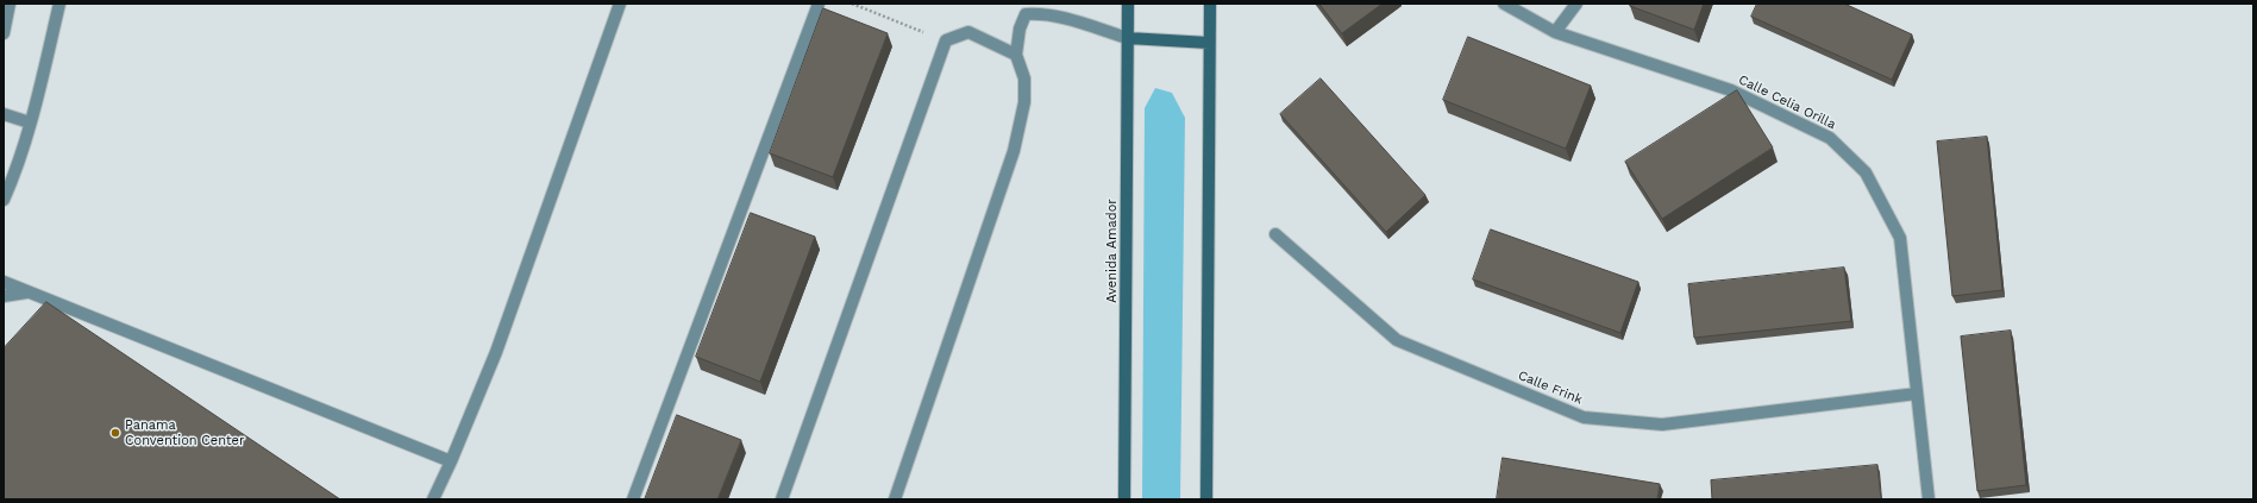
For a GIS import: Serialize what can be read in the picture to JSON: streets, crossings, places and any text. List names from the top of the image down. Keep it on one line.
{"streets":{"main road":["Avenida Amador"],"street":["Calle Celia Orilla","Calle Frink"]},"crossings":[["Calle Celia Orilla","Calle Frink"]],"places":["Panama Convention Center"]}
